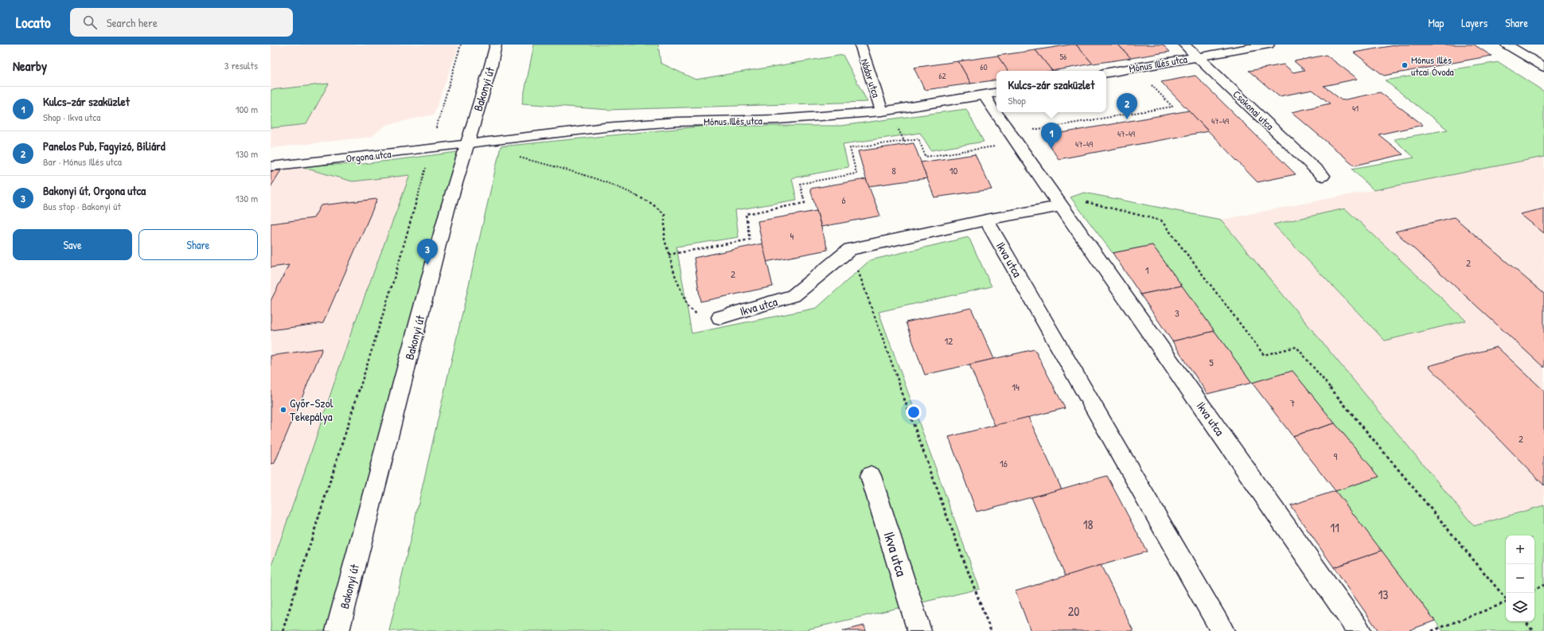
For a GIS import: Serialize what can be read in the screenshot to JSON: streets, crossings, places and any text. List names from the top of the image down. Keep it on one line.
{"streets":{"street":["Mónus Illés utca","Nádor utca","Bakonyi út","Csokonai utca","Orgona utca","Ikva utca"]},"crossings":[["Mónus Illés utca","Nádor utca"],["Mónus Illés utca","Bakonyi út"],["Mónus Illés utca","Csokonai utca"],["Mónus Illés utca","Orgona utca"],["Mónus Illés utca","Ikva utca"],["Bakonyi út","Orgona utca"]],"places":["Mónus Illés utcai Óvoda","Győr-Szol Tekepálya"],"house_numbers":["56","60","62","41","47-49","47-49","47-49","8","10","6","4","2","1","2","3","12","5","14","7","2","9","16","18","11","13","20"],"page":{"header":"Locato","search":"Search here","nav":["Map","Layers","Share"],"heading":["Nearby","3 results"],"popup":["Kulcs-zár szaküzlet","Shop"],"list":[{"mark":"1","name":"Kulcs-zár szaküzlet","note":"Shop · Ikva utca","value":"100 m"},{"mark":"2","name":"Panelos Pub, Fagyizó, Biliárd","note":"Bar · Mónus Illés utca","value":"130 m"},{"mark":"3","name":"Bakonyi út, Orgona utca","note":"Bus stop · Bakonyi út","value":"130 m"}],"pins":["2","1","3"],"buttons":["Save","Share"],"map_buttons":["+","−"]}}
